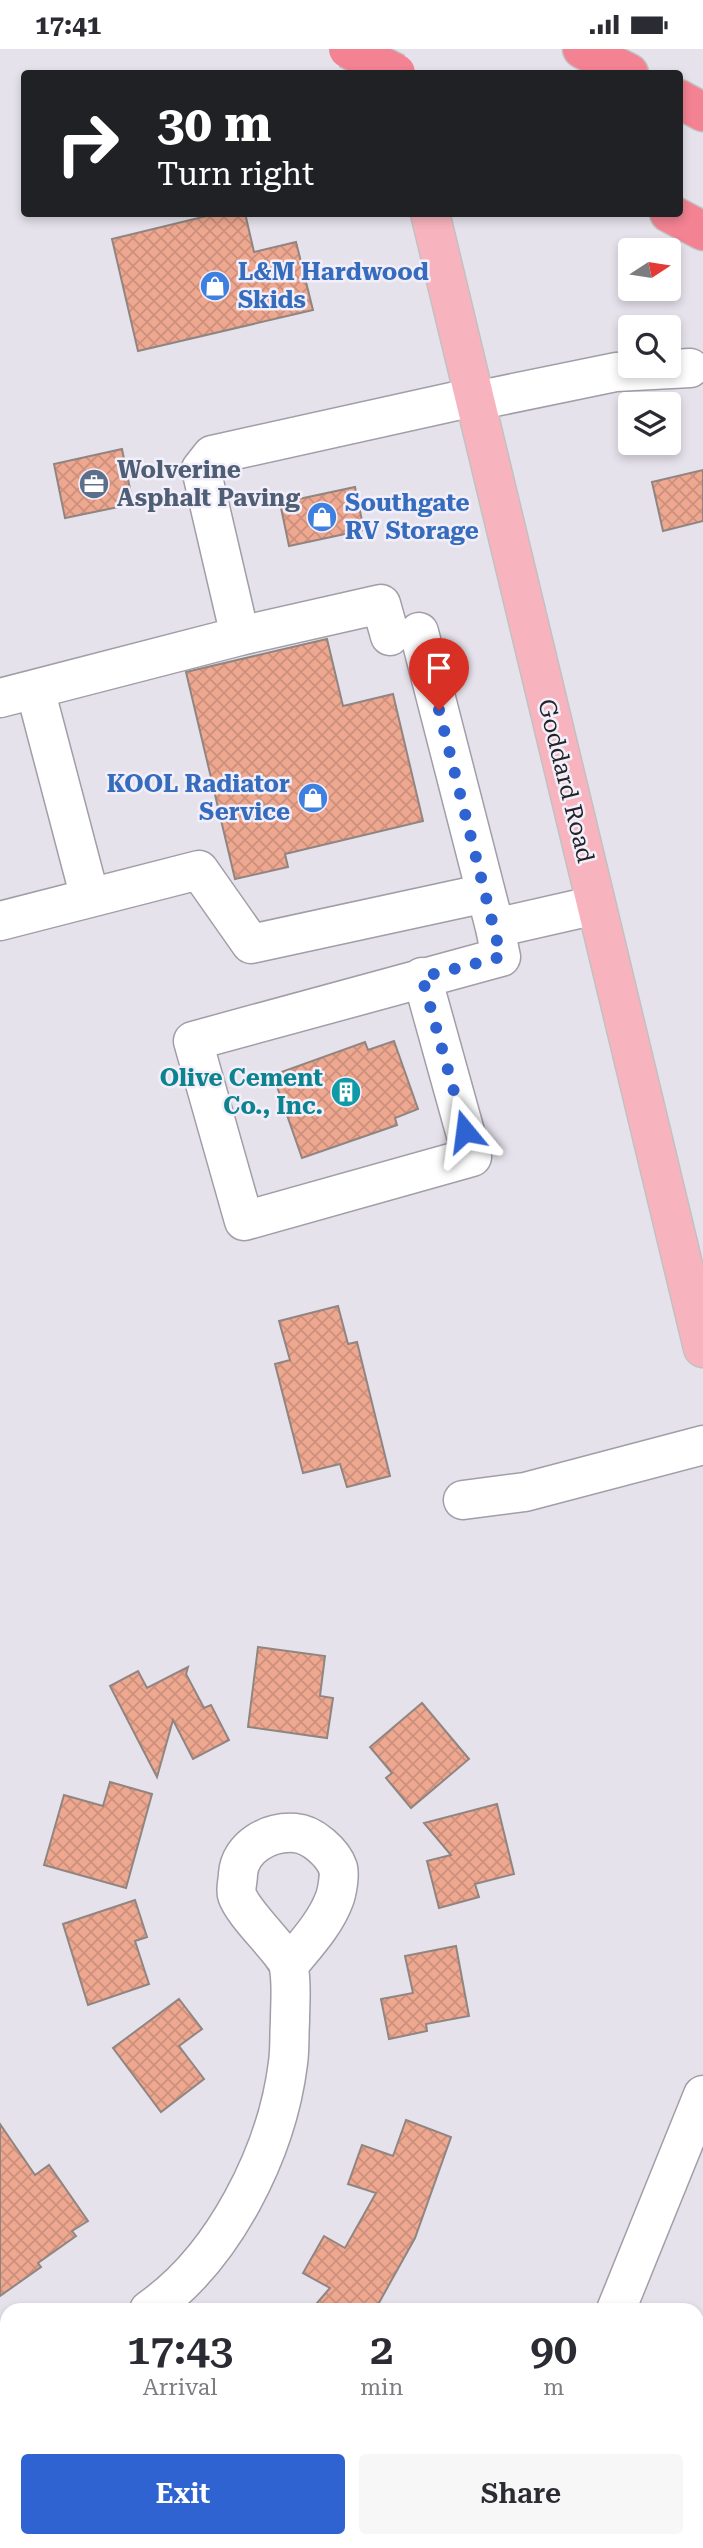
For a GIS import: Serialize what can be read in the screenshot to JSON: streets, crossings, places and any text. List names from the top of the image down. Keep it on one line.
{"streets":{"main road":["Goddard Road"]},"places":{"shop":["L&M Hardwood Skids","Southgate RV Storage","KOOL Radiator Service"],"office":["Wolverine Asphalt Paving"],"building":["Olive Cement Co., Inc."]},"north":"right","page":{"status":"17:41","turn":["30 m","Turn right"],"eta":["17:43","Arrival","2","min","90","m"],"buttons":["Exit","Share"]}}
